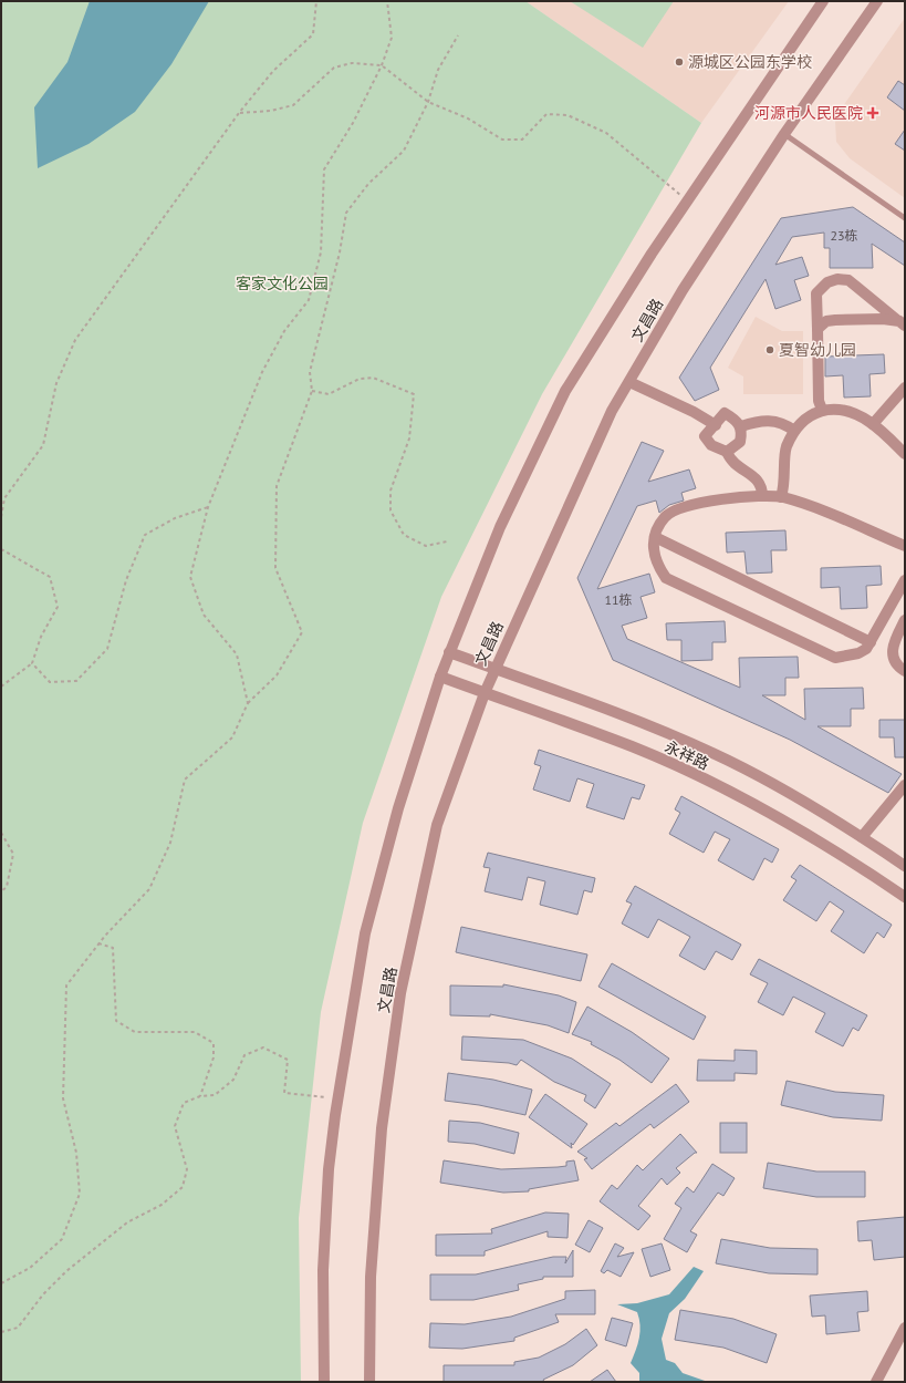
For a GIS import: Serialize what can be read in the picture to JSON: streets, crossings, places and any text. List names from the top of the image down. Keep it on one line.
{"streets":{"street":["文昌路","永祥路"]},"crossings":[["文昌路","永祥路"]],"parks":["客家文化公园"],"places":{"other":["源城区公园东学校","夏智幼儿园"],"health":["河源市人民医院"]},"house_numbers":["23栋","11栋"]}
